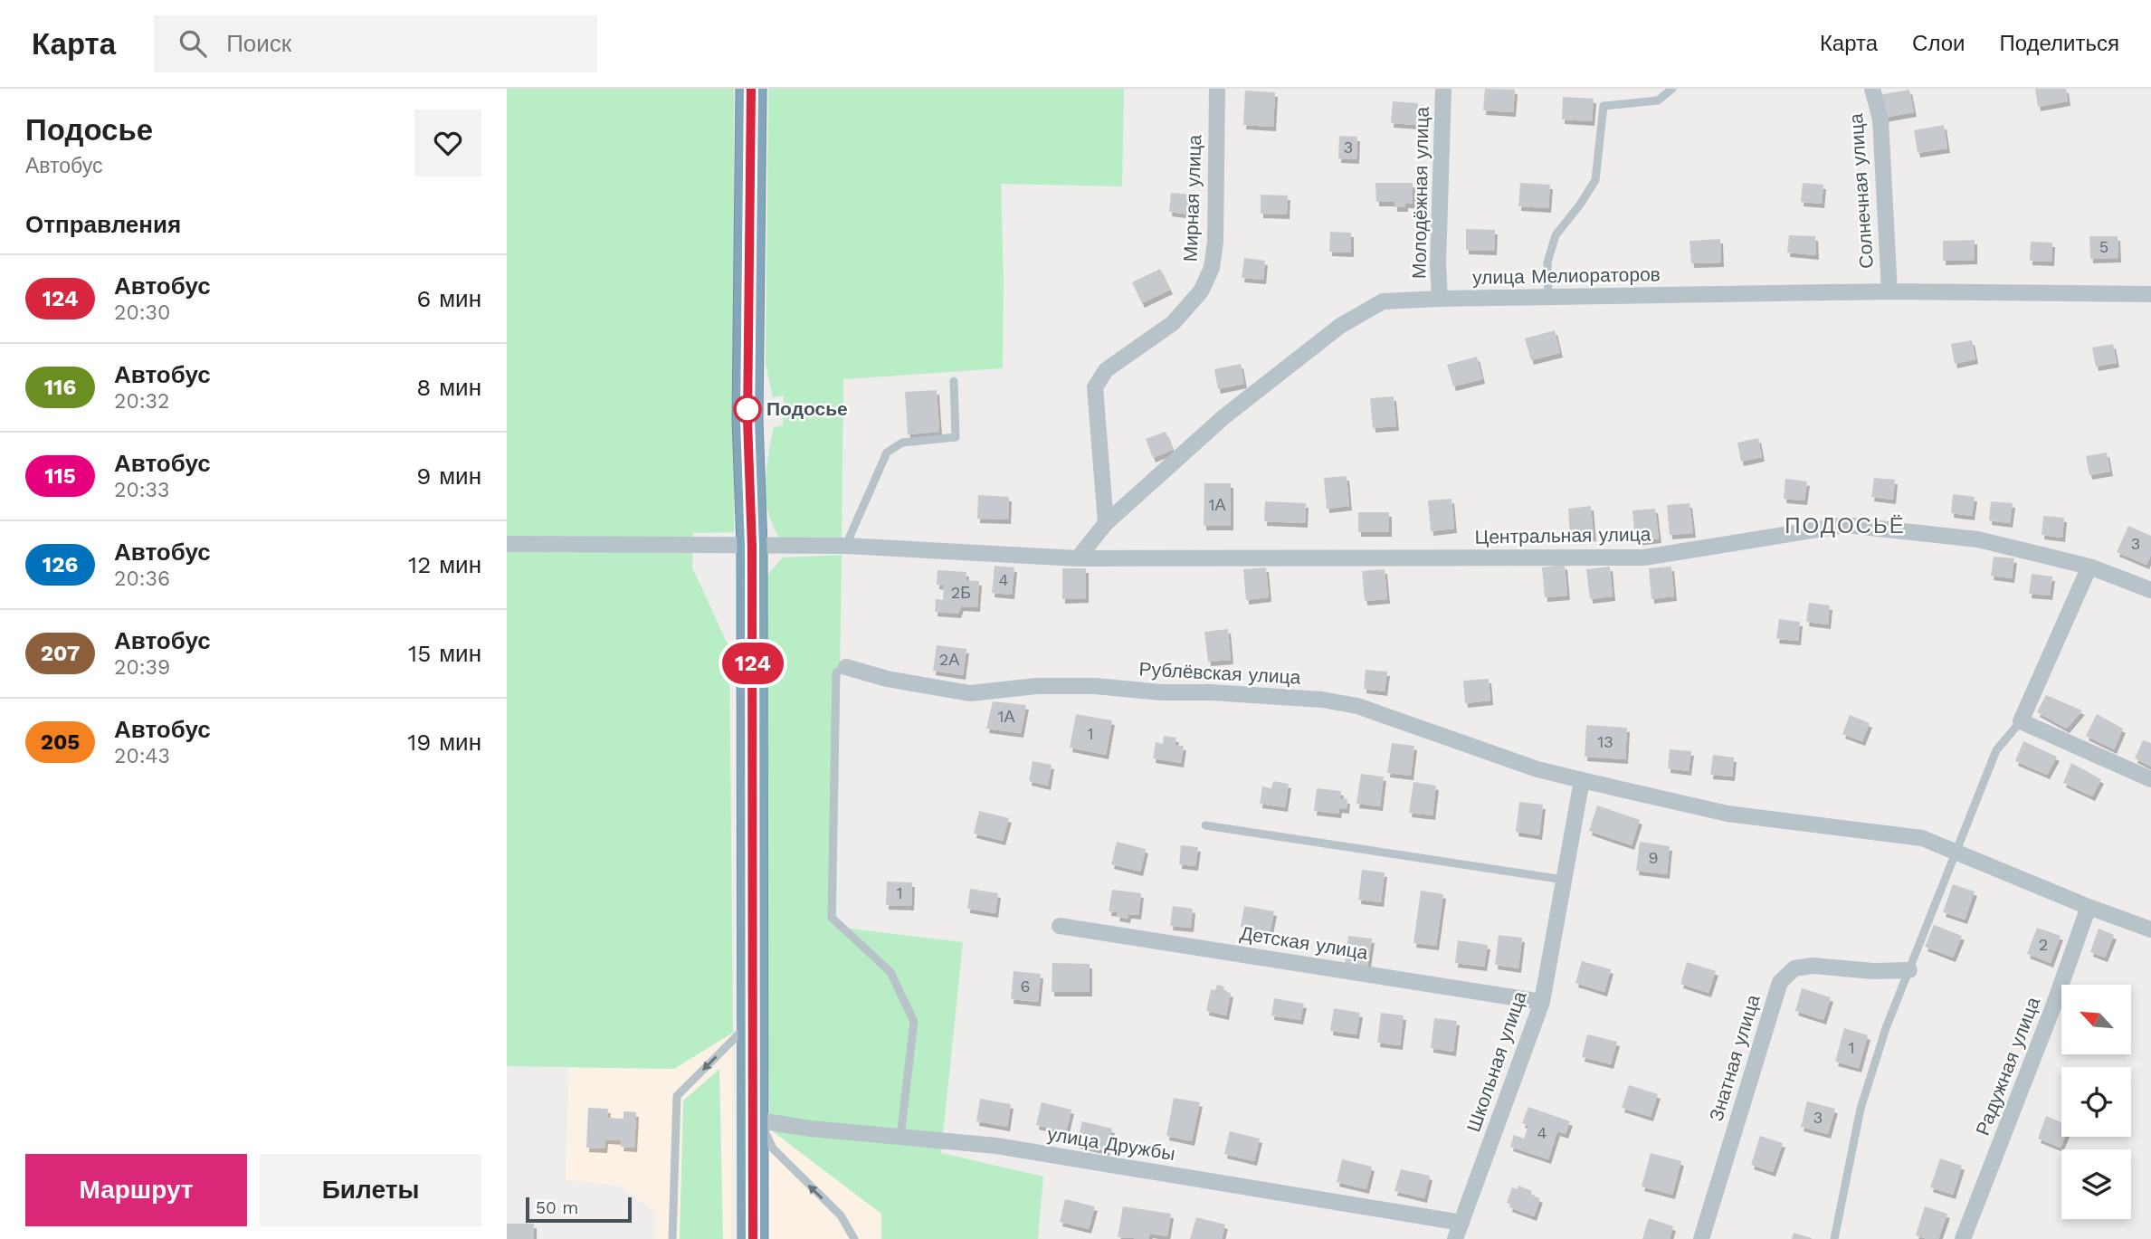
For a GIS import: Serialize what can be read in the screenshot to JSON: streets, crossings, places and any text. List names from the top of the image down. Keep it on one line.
{"streets":{"street":["Солнечная улица","Молодёжная улица","Мирная улица","улица Мелиораторов","Центральная улица","Рублёвская улица","Детская улица","Знатная улица","Школьная улица","Радужная улица","улица Дружбы"]},"crossings":[["Солнечная улица","улица Мелиораторов"],["Молодёжная улица","улица Мелиораторов"],["Мирная улица","улица Мелиораторов"],["улица Мелиораторов","Центральная улица"],["Рублёвская улица","Школьная улица"],["Рублёвская улица","Радужная улица"],["Детская улица","Школьная улица"],["Школьная улица","улица Дружбы"]],"districts":["ПОДОСЬЁ"],"places":["Подосье"],"lines":["bus line 124"],"house_numbers":["3","5","1А","3","4","2Б","2А","1А","1","13","9","1","2","6","1","3","4"],"scale_bar":"50 m","north":"top left","page":{"header":"Карта","search":"Поиск","nav":["Карта","Слои","Поделиться"],"heading":[["Подосье","Автобус"],"Отправления"],"on_map":"124","list":[{"mark":"124","name":"Автобус","note":"20:30","value":"6 мин"},{"mark":"116","name":"Автобус","note":"20:32","value":"8 мин"},{"mark":"115","name":"Автобус","note":"20:33","value":"9 мин"},{"mark":"126","name":"Автобус","note":"20:36","value":"12 мин"},{"mark":"207","name":"Автобус","note":"20:39","value":"15 мин"},{"mark":"205","name":"Автобус","note":"20:43","value":"19 мин"}],"buttons":["Маршрут","Билеты"],"scale":"50 m"}}
